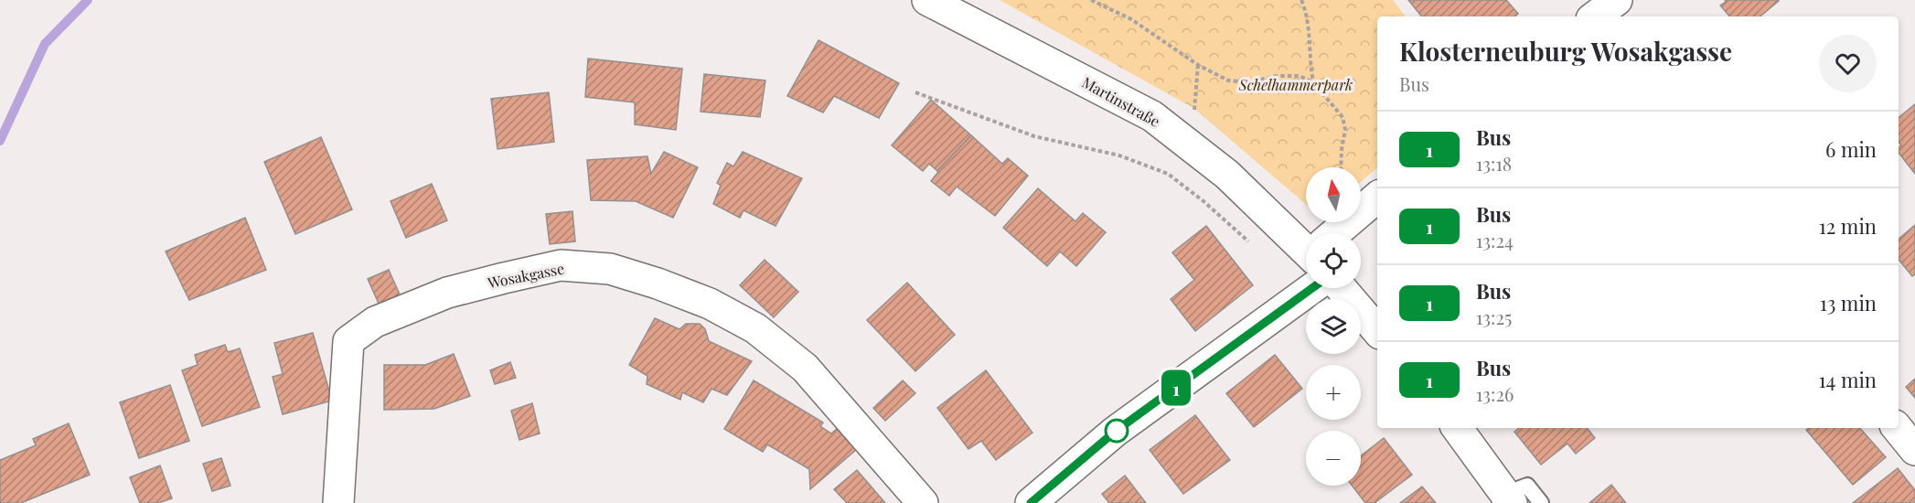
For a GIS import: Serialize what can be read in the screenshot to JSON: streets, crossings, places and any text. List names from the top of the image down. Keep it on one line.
{"streets":{"street":["Martinstraße","Wosakgasse"]},"parks":["Schelhammerpark"],"lines":["bus line 1"],"north":"top","page":{"on_map":"1","heading":["Klosterneuburg Wosakgasse","Bus"],"list":[{"mark":"1","name":"Bus","note":"13:18","value":"6 min"},{"mark":"1","name":"Bus","note":"13:24","value":"12 min"},{"mark":"1","name":"Bus","note":"13:25","value":"13 min"},{"mark":"1","name":"Bus","note":"13:26","value":"14 min"}],"map_buttons":["+","−"]}}
